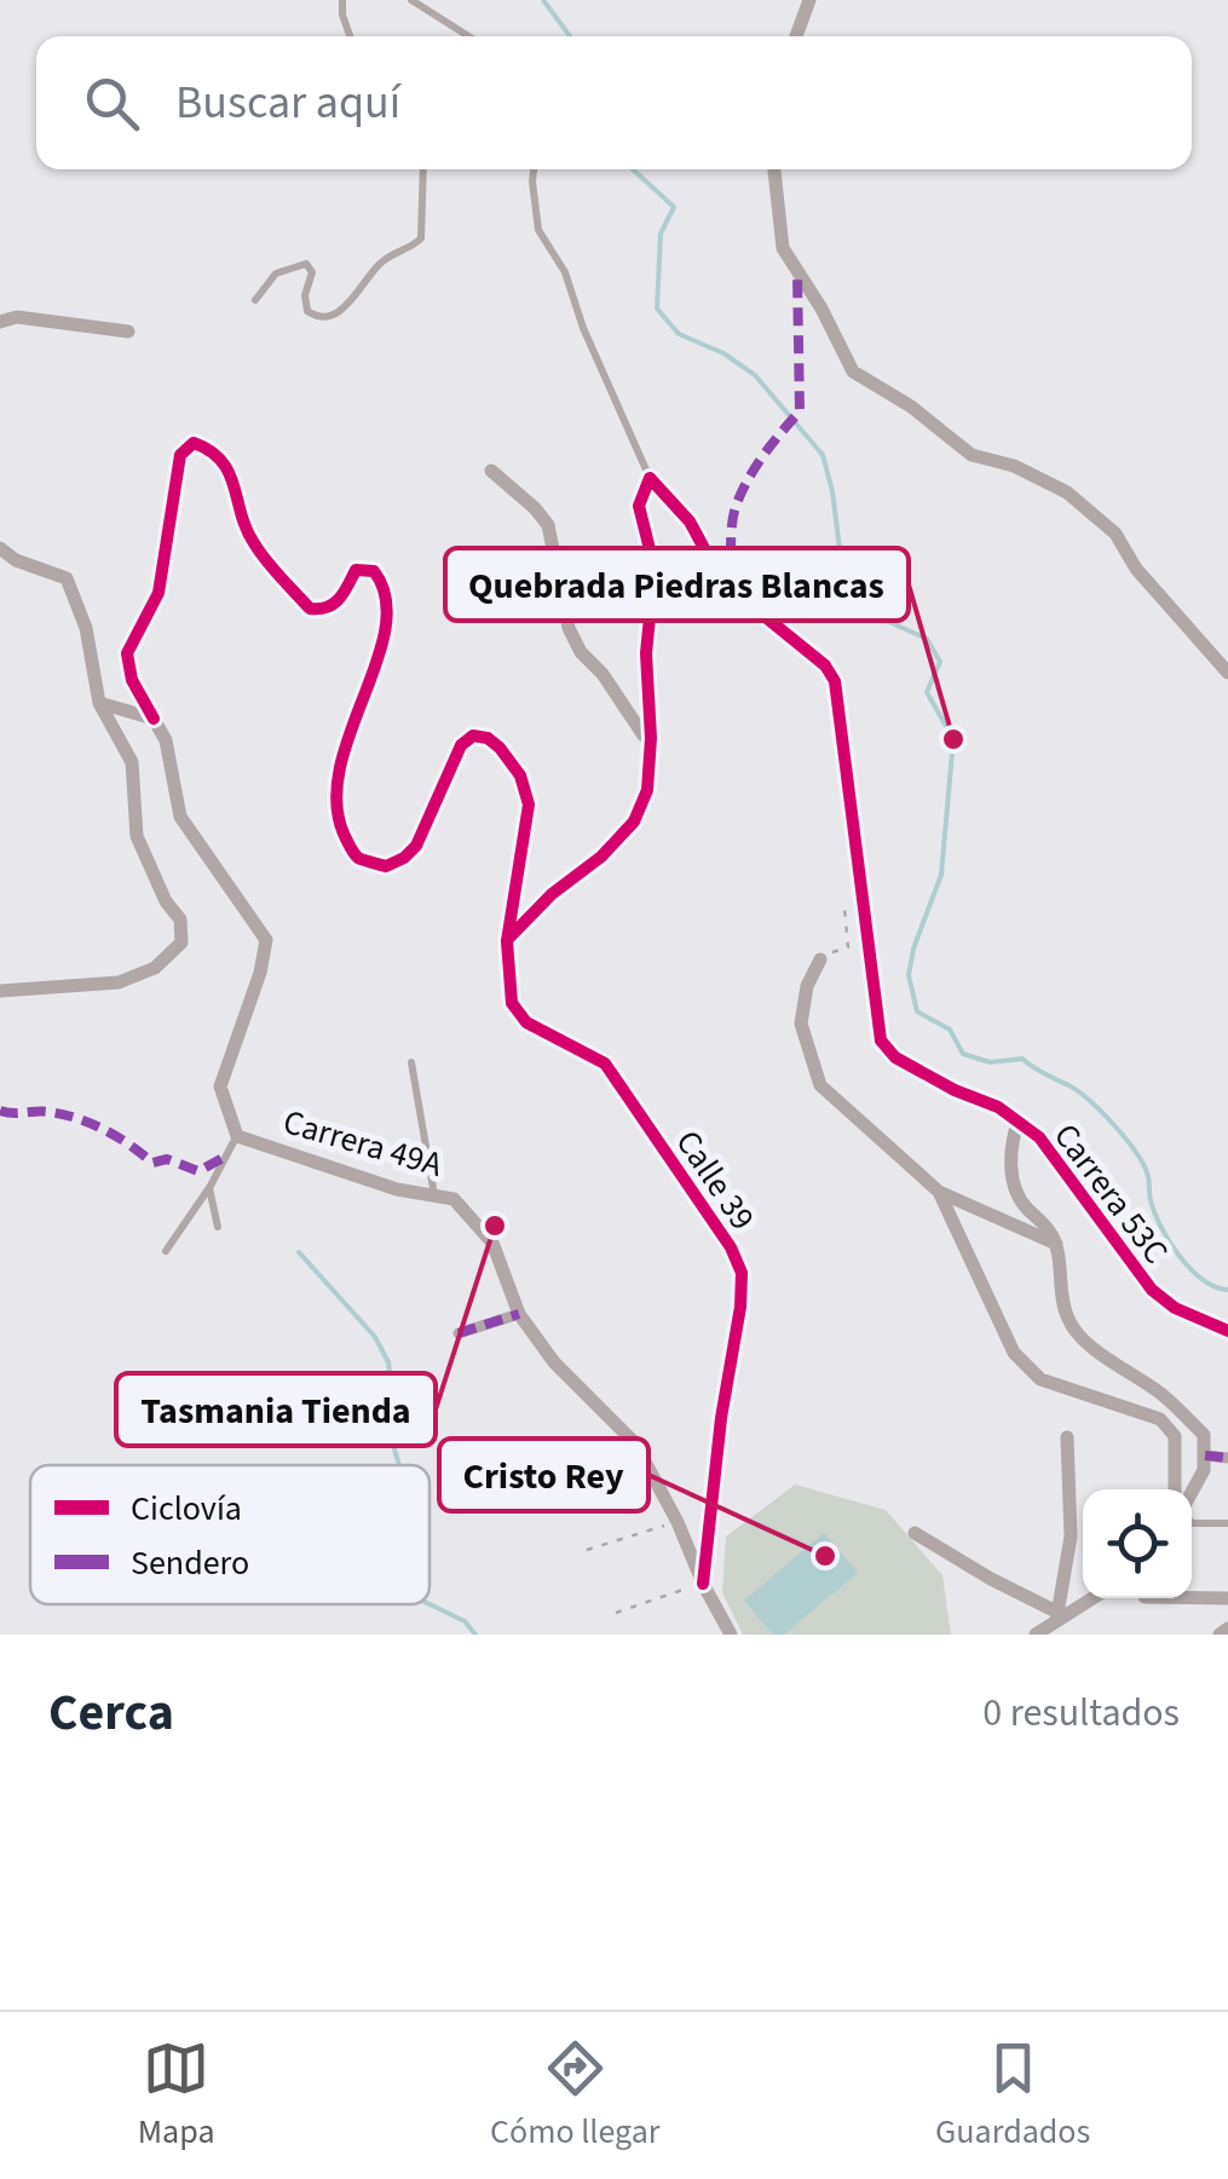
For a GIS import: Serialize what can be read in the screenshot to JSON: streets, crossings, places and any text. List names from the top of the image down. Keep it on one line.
{"streets":{"street":["Carrera 49A","Calle 39","Carrera 53C"]},"crossings":[["Carrera 49A","Calle 39"]],"places":["Quebrada Piedras Blancas","Tasmania Tienda","Cristo Rey"],"legend":["Ciclovía","Sendero"],"page":{"search":"Buscar aquí","heading":["Cerca","0 resultados"],"nav":["Mapa","Cómo llegar","Guardados"]}}
